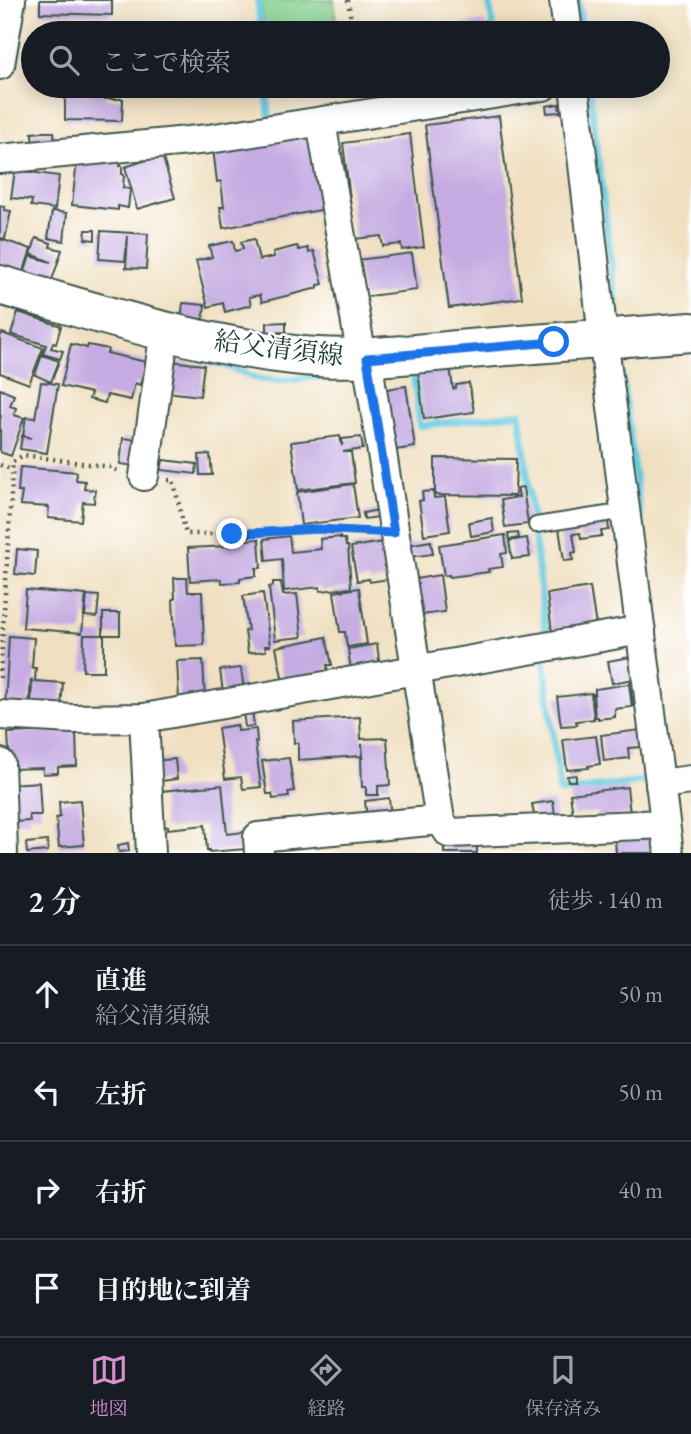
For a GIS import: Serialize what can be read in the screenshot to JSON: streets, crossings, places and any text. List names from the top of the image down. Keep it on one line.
{"streets":{"main road":["給父清須線"]},"page":{"search":"ここで検索","heading":["2 分","徒歩 · 140 m"],"list":[["直進","給父清須線","50 m"],["左折","50 m"],["右折","40 m"],"目的地に到着"],"nav":["地図","経路","保存済み"]}}
